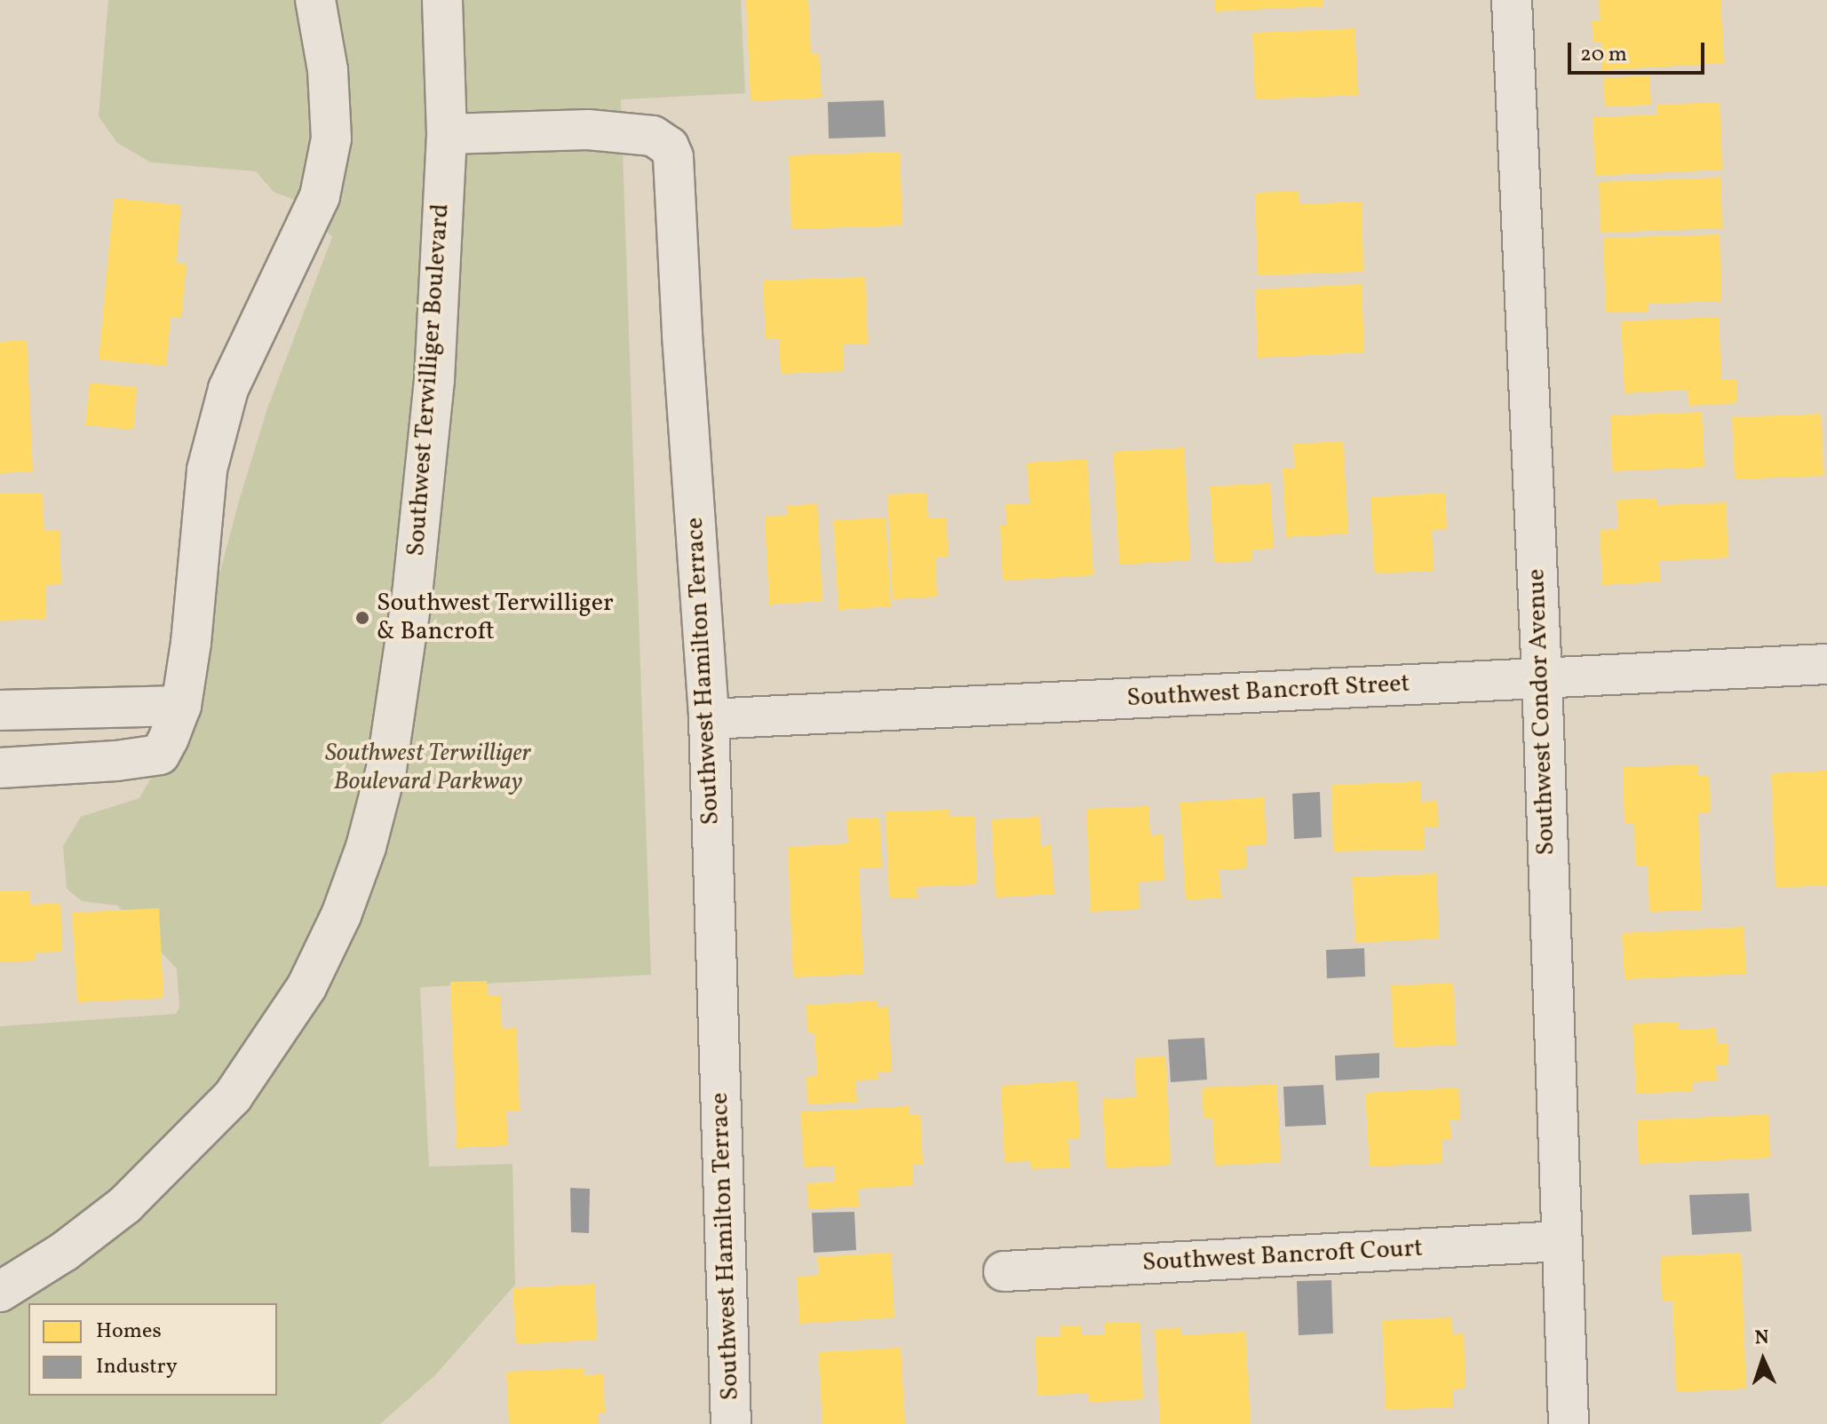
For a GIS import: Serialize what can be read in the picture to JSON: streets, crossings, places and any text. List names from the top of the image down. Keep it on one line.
{"streets":{"street":["Southwest Terwilliger Boulevard","Southwest Hamilton Terrace","Southwest Bancroft Street","Southwest Condor Avenue","Southwest Bancroft Court"]},"crossings":[["Southwest Terwilliger Boulevard","Southwest Hamilton Terrace"],["Southwest Hamilton Terrace","Southwest Bancroft Street"],["Southwest Bancroft Street","Southwest Condor Avenue"],["Southwest Condor Avenue","Southwest Bancroft Court"]],"parks":["Southwest Terwilliger Boulevard Parkway"],"places":["Southwest Terwilliger & Bancroft"],"legend":["Homes","Industry"],"scale_bar":"20 m","north":"top"}
